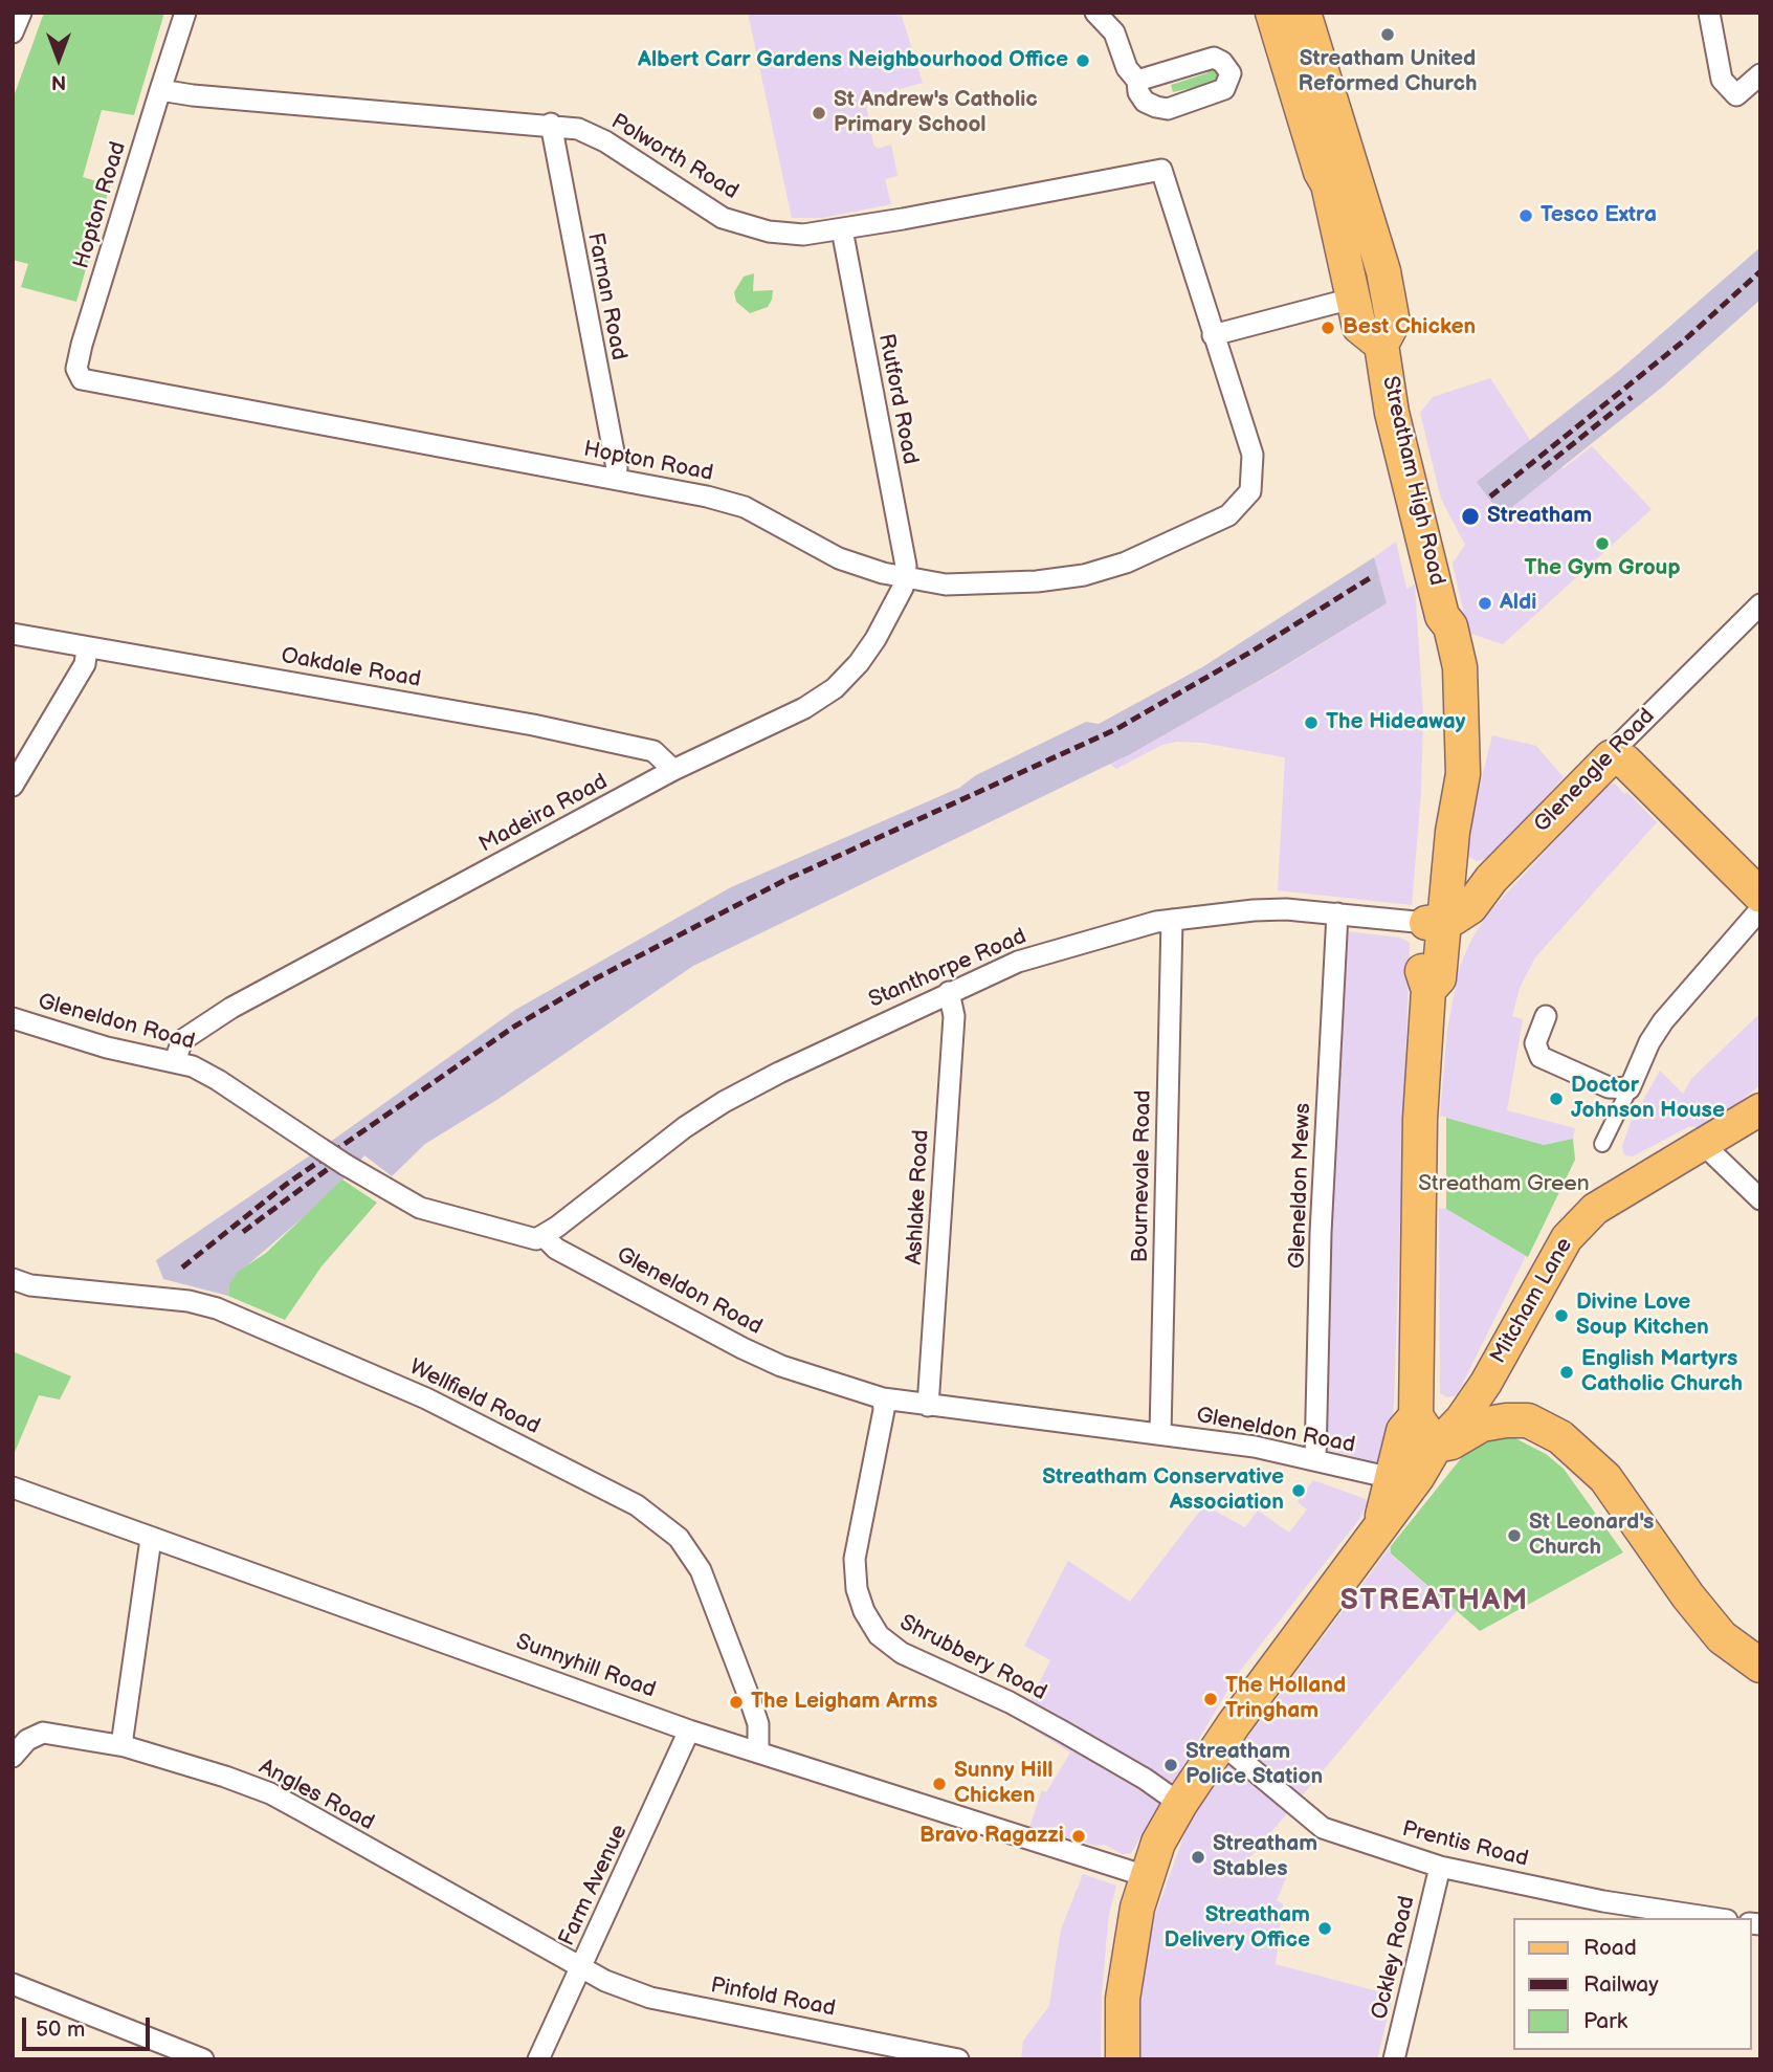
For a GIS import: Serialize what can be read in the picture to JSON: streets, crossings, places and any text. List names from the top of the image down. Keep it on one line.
{"streets":{"highway":["Streatham High Road","Gleneagle Road"],"main road":["Mitcham Lane"],"street":["Polworth Road","Hopton Road","Farnan Road","Rutford Road","Oakdale Road","Madeira Road","Stanthorpe Road","Gleneldon Road","Bournevale Road","Gleneldon Mews","Ashlake Road","Wellfield Road","Shrubbery Road","Sunnyhill Road","Angles Road","Prentis Road","Farm Avenue","Ockley Road","Pinfold Road"]},"crossings":[["Polworth Road","Hopton Road"],["Polworth Road","Farnan Road"],["Polworth Road","Rutford Road"],["Hopton Road","Farnan Road"],["Hopton Road","Rutford Road"],["Hopton Road","Madeira Road"],["Rutford Road","Madeira Road"],["Streatham High Road","Gleneagle Road"],["Streatham High Road","Stanthorpe Road"],["Streatham High Road","Gleneldon Road"],["Streatham High Road","Mitcham Lane"],["Streatham High Road","Shrubbery Road"],["Streatham High Road","Sunnyhill Road"],["Streatham High Road","Prentis Road"],["Oakdale Road","Madeira Road"],["Gleneagle Road","Stanthorpe Road"],["Madeira Road","Gleneldon Road"],["Stanthorpe Road","Gleneldon Road"],["Stanthorpe Road","Bournevale Road"],["Stanthorpe Road","Gleneldon Mews"],["Stanthorpe Road","Ashlake Road"],["Gleneldon Road","Bournevale Road"],["Gleneldon Road","Gleneldon Mews"],["Gleneldon Road","Ashlake Road"],["Gleneldon Road","Shrubbery Road"],["Wellfield Road","Sunnyhill Road"],["Sunnyhill Road","Farm Avenue"],["Angles Road","Farm Avenue"],["Angles Road","Pinfold Road"],["Prentis Road","Ockley Road"],["Farm Avenue","Pinfold Road"]],"districts":["STREATHAM"],"parks":["Streatham Green"],"places":["Streatham United Reformed Church","Albert Carr Gardens Neighbourhood Office","St Andrew's Catholic Primary School","Tesco Extra","Best Chicken","Streatham","The Gym Group","Aldi","The Hideaway","Doctor Johnson House","Divine Love Soup Kitchen","English Martyrs Catholic Church","Streatham Conservative Association","St Leonard's Church","The Holland Tringham","The Leigham Arms","Streatham Police Station","Sunny Hill Chicken","Bravo Ragazzi","Streatham Stables","Streatham Delivery Office"],"legend":["Road","Railway","Park"],"scale_bar":"50 m","north":"bottom"}
